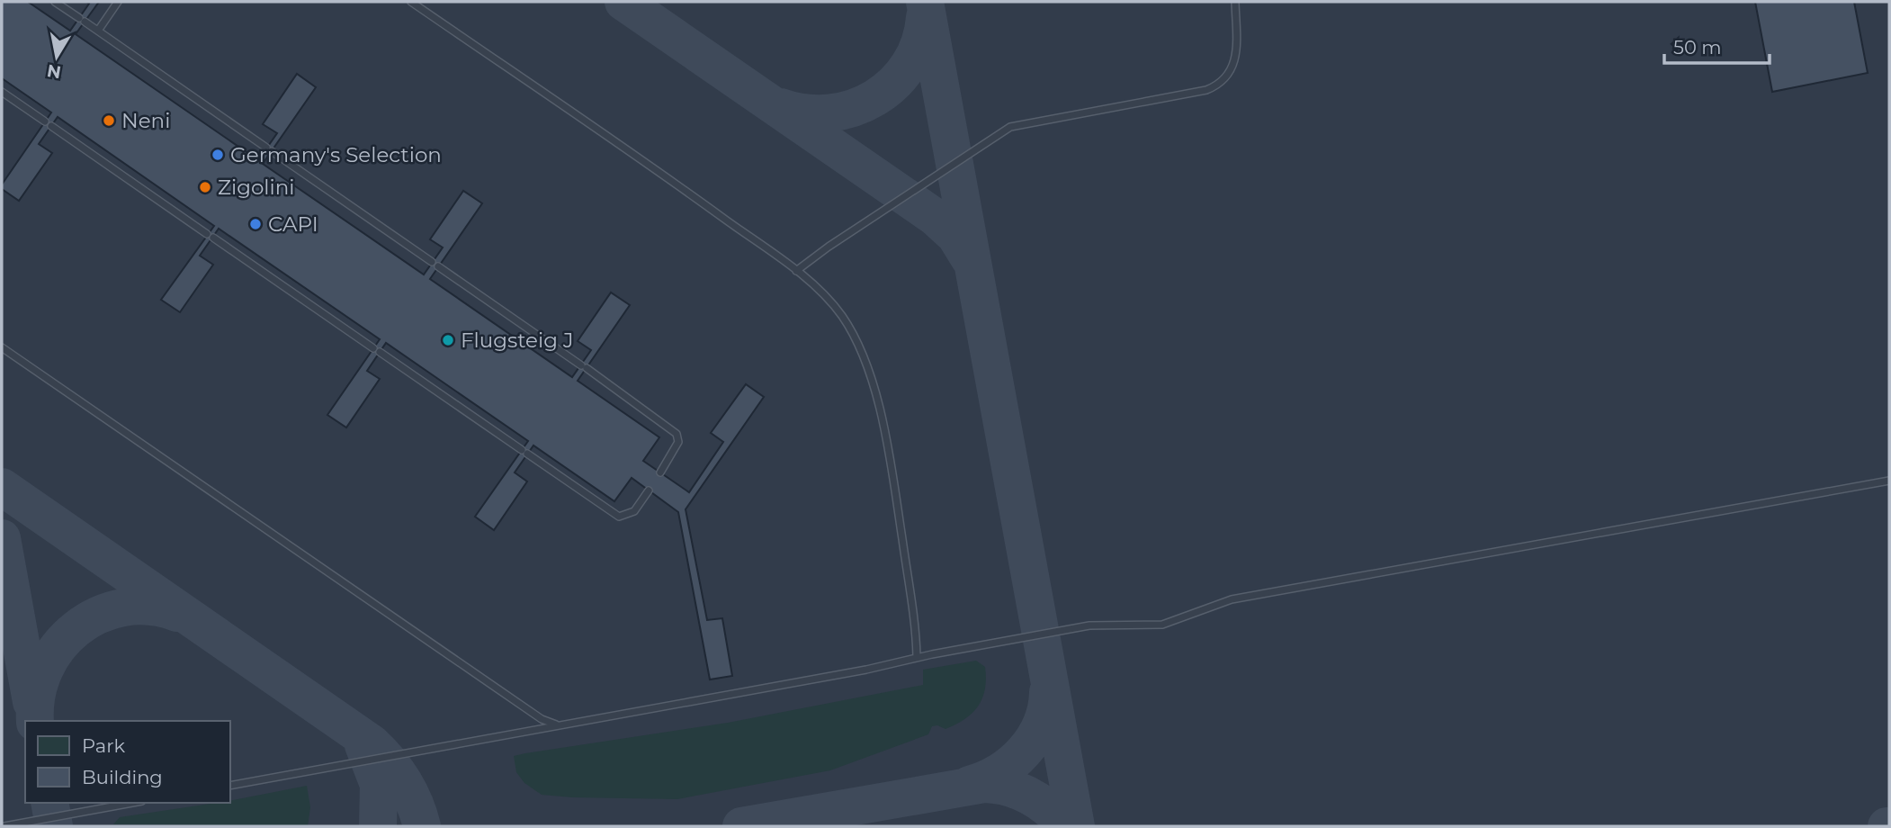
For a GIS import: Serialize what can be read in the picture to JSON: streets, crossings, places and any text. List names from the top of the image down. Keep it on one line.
{"places":["Neni","Germany's Selection","Zigolini","CAPI","Flugsteig J"],"legend":["Park","Building"],"scale_bar":"50 m","north":"bottom"}
